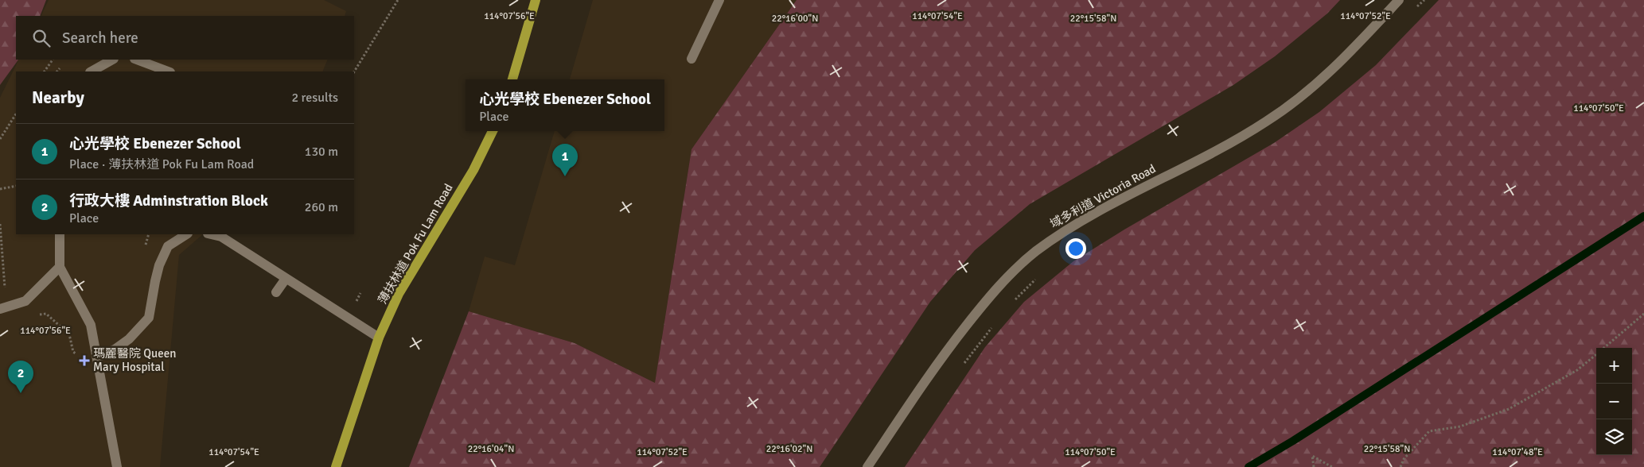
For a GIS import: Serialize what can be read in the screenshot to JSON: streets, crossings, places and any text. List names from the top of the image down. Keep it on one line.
{"streets":{"main road":["域多利道 Victoria Road","薄扶林道 Pok Fu Lam Road"]},"places":{"health":["瑪麗醫院 Queen Mary Hospital"]},"page":{"search":"Search here","heading":["Nearby","2 results"],"popup":["心光學校 Ebenezer School","Place"],"list":[{"mark":"1","name":"心光學校 Ebenezer School","note":"Place · 薄扶林道 Pok Fu Lam Road","value":"130 m"},{"mark":"2","name":"行政大樓 Adminstration Block","note":"Place","value":"260 m"}],"pins":["1","2"],"map_buttons":["+","−"]},"coordinates":["114°07'56\"E","114°07'54\"E","114°07'52\"E","22°16'00\"N","22°15'58\"N","114°07'50\"E","22°16'04\"N","22°16'02\"N","114°07'48\"E"]}
